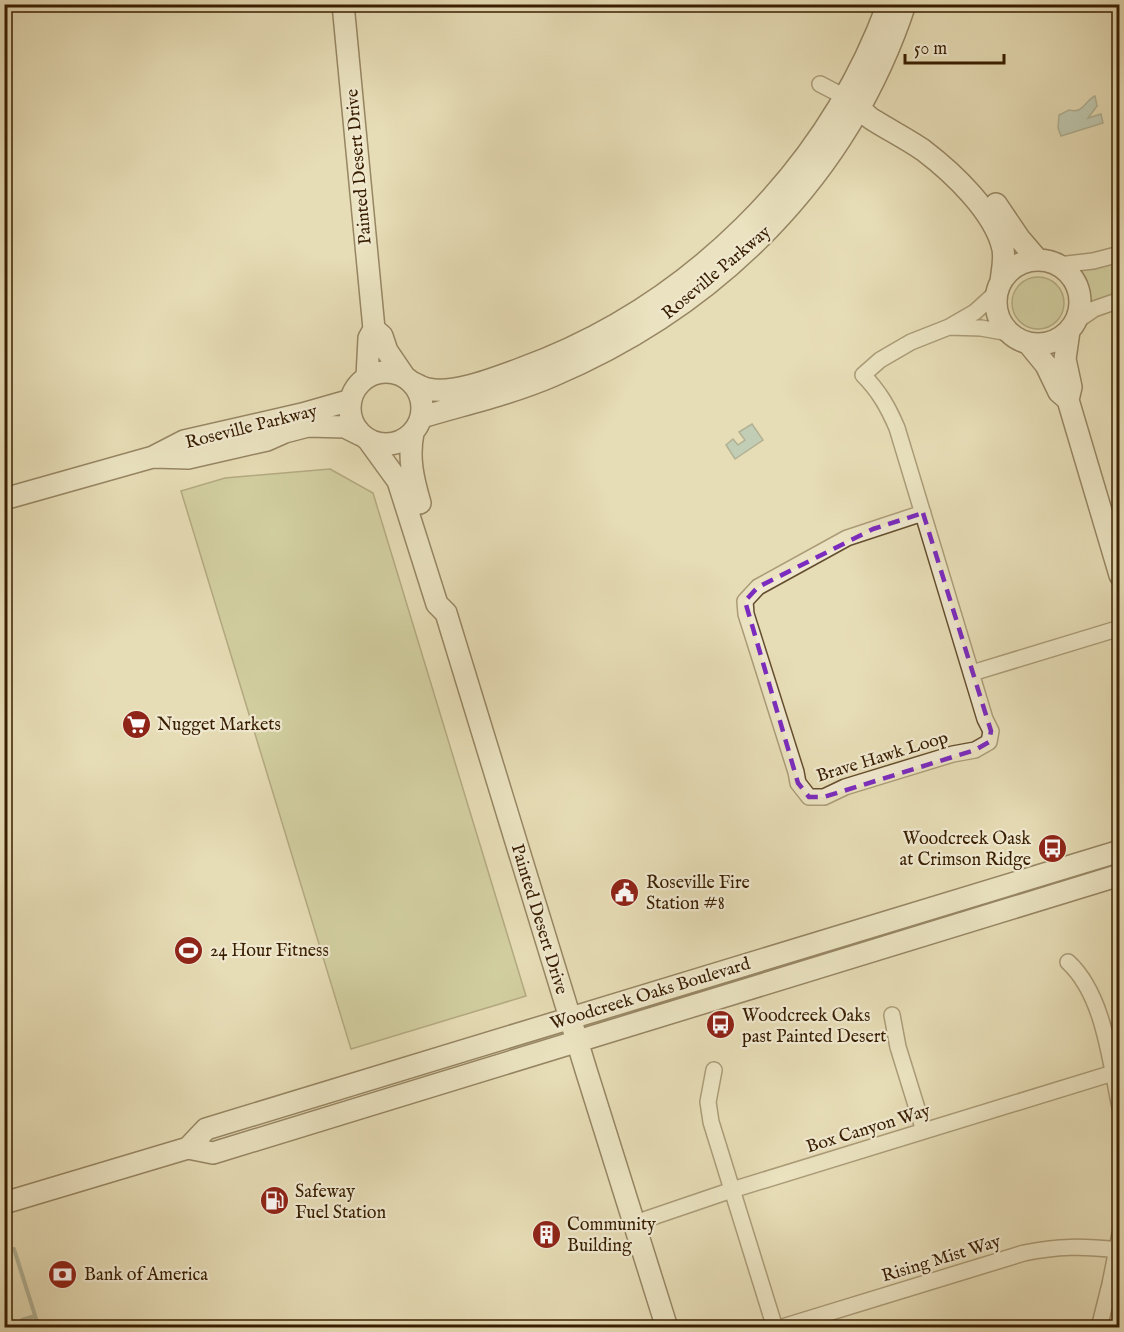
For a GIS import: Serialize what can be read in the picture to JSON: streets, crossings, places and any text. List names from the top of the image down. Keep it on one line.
{"streets":{"street":["Painted Desert Drive","Roseville Parkway","Brave Hawk Loop","Woodcreek Oaks Boulevard","Box Canyon Way","Rising Mist Way"]},"crossings":[["Painted Desert Drive","Roseville Parkway"],["Painted Desert Drive","Woodcreek Oaks Boulevard"],["Painted Desert Drive","Box Canyon Way"]],"places":{"supermarket":["Nugget Markets"],"bus stop":["Woodcreek Oask at Crimson Ridge","Woodcreek Oaks past Painted Desert"],"public building":["Roseville Fire Station #8"],"sports":["24 Hour Fitness"],"fuel station":["Safeway Fuel Station"],"building":["Community Building"],"bank":["Bank of America"]},"scale_bar":"50 m"}
